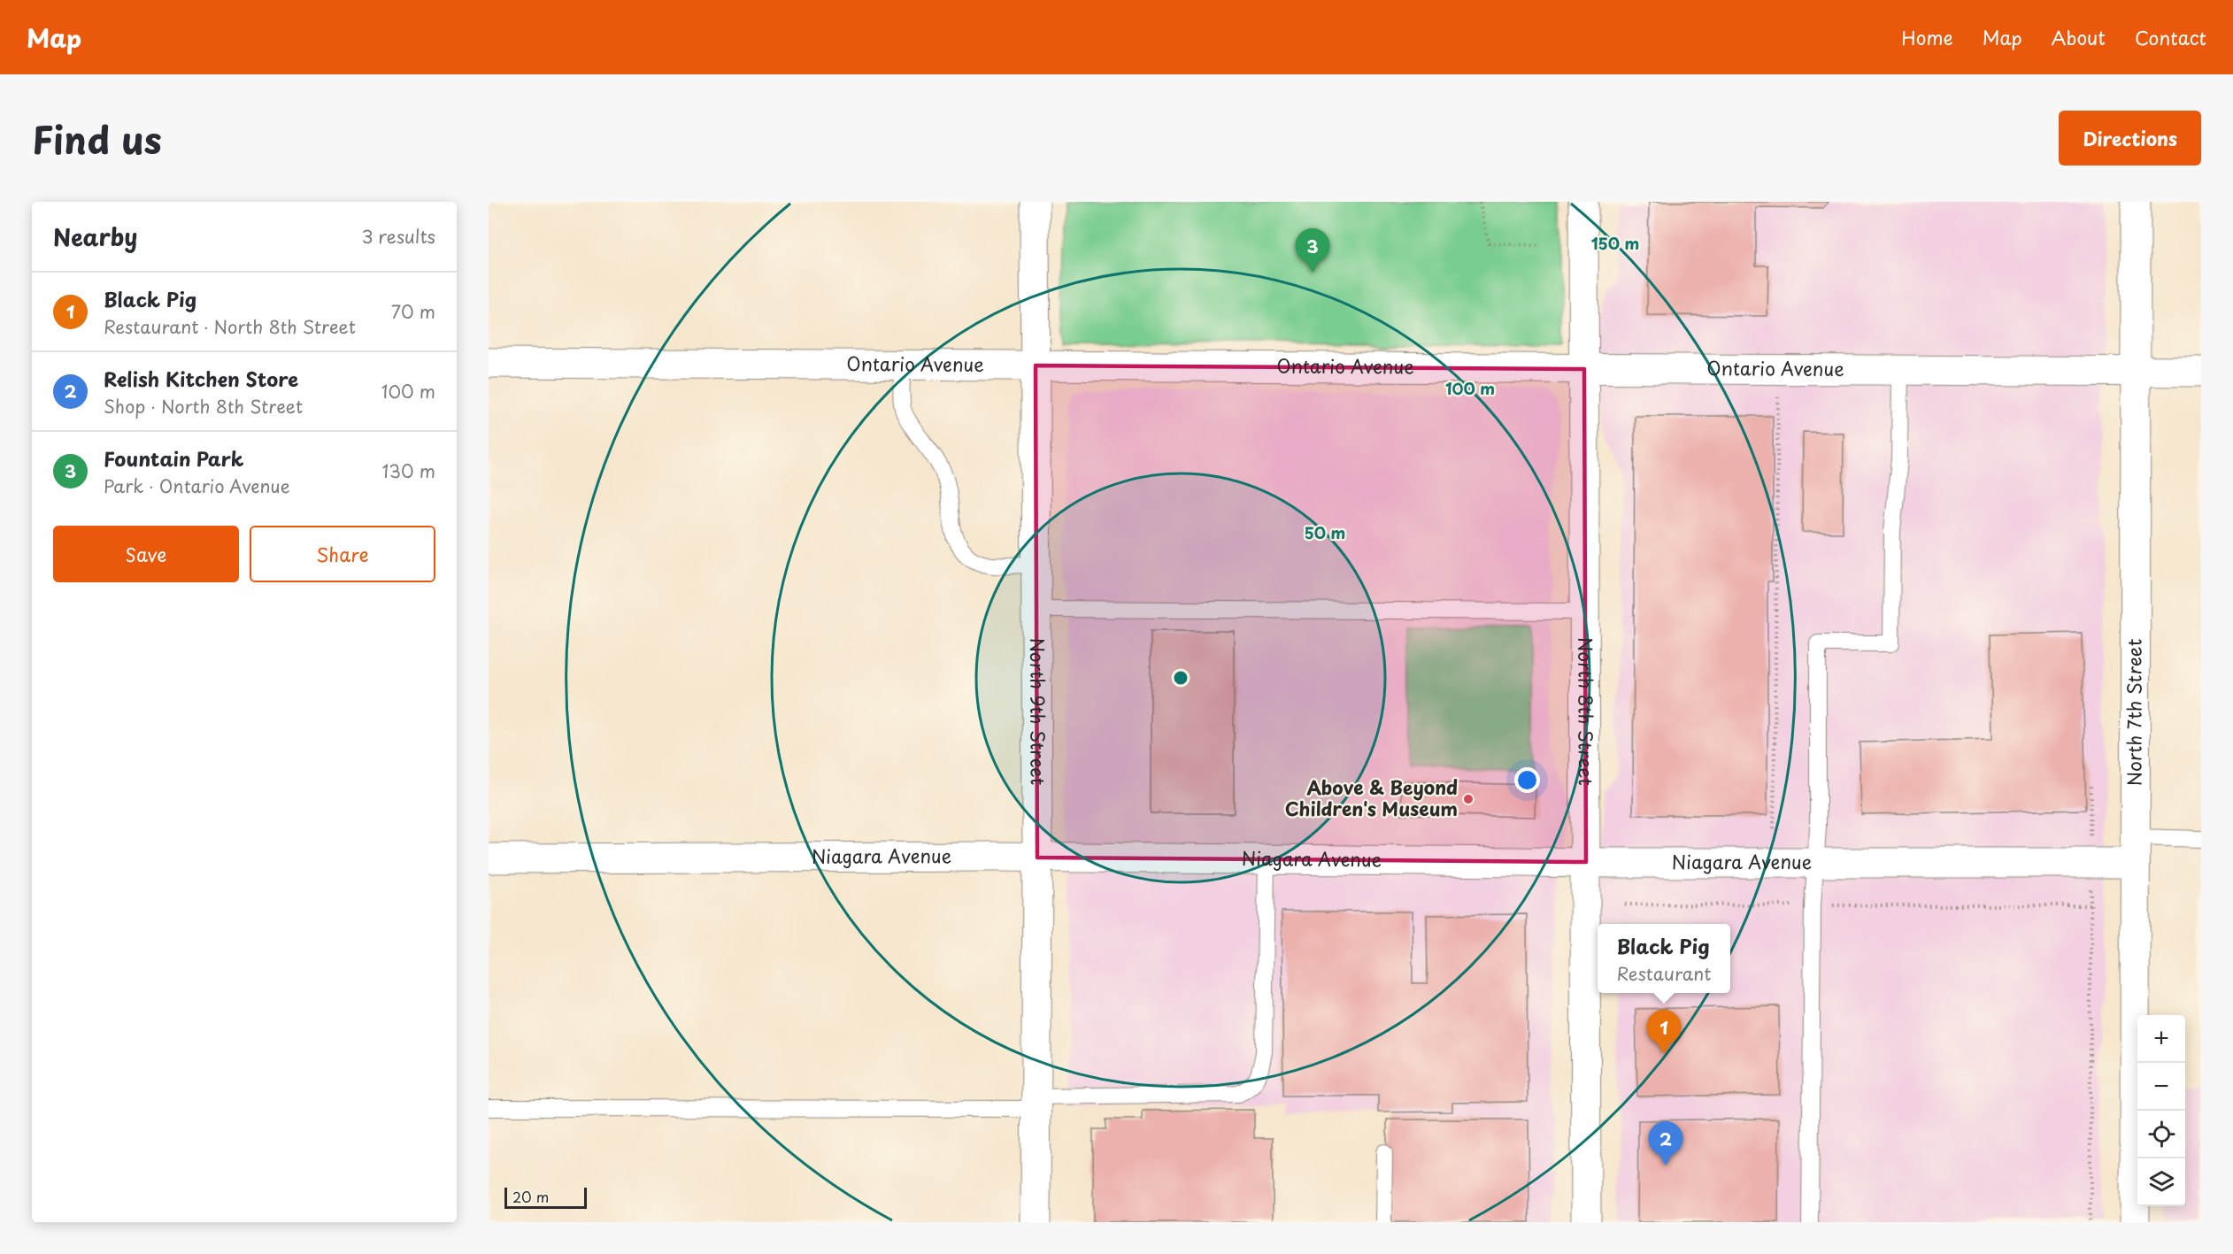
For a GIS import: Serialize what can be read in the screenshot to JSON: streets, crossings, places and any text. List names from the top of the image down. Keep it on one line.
{"streets":{"street":["Ontario Avenue","North 7th Street","North 9th Street","North 8th Street","Niagara Avenue"]},"crossings":[["Ontario Avenue","North 7th Street"],["Ontario Avenue","North 9th Street"],["Ontario Avenue","North 8th Street"],["North 7th Street","Niagara Avenue"],["North 9th Street","Niagara Avenue"],["North 8th Street","Niagara Avenue"]],"places":["Above & Beyond Children's Museum"],"scale_bar":"20 m","page":{"header":"Map","nav":["Home","Map","About","Contact"],"title":"Find us","buttons":["Directions",["Save","Share"]],"heading":["Nearby","3 results"],"pins":["3","1","2"],"list":[{"mark":"1","name":"Black Pig","note":"Restaurant · North 8th Street","value":"70 m"},{"mark":"2","name":"Relish Kitchen Store","note":"Shop · North 8th Street","value":"100 m"},{"mark":"3","name":"Fountain Park","note":"Park · Ontario Avenue","value":"130 m"}],"popup":["Black Pig","Restaurant"],"map_buttons":["+","−"],"scale":"20 m"},"rings":["150 m","100 m","50 m"]}
